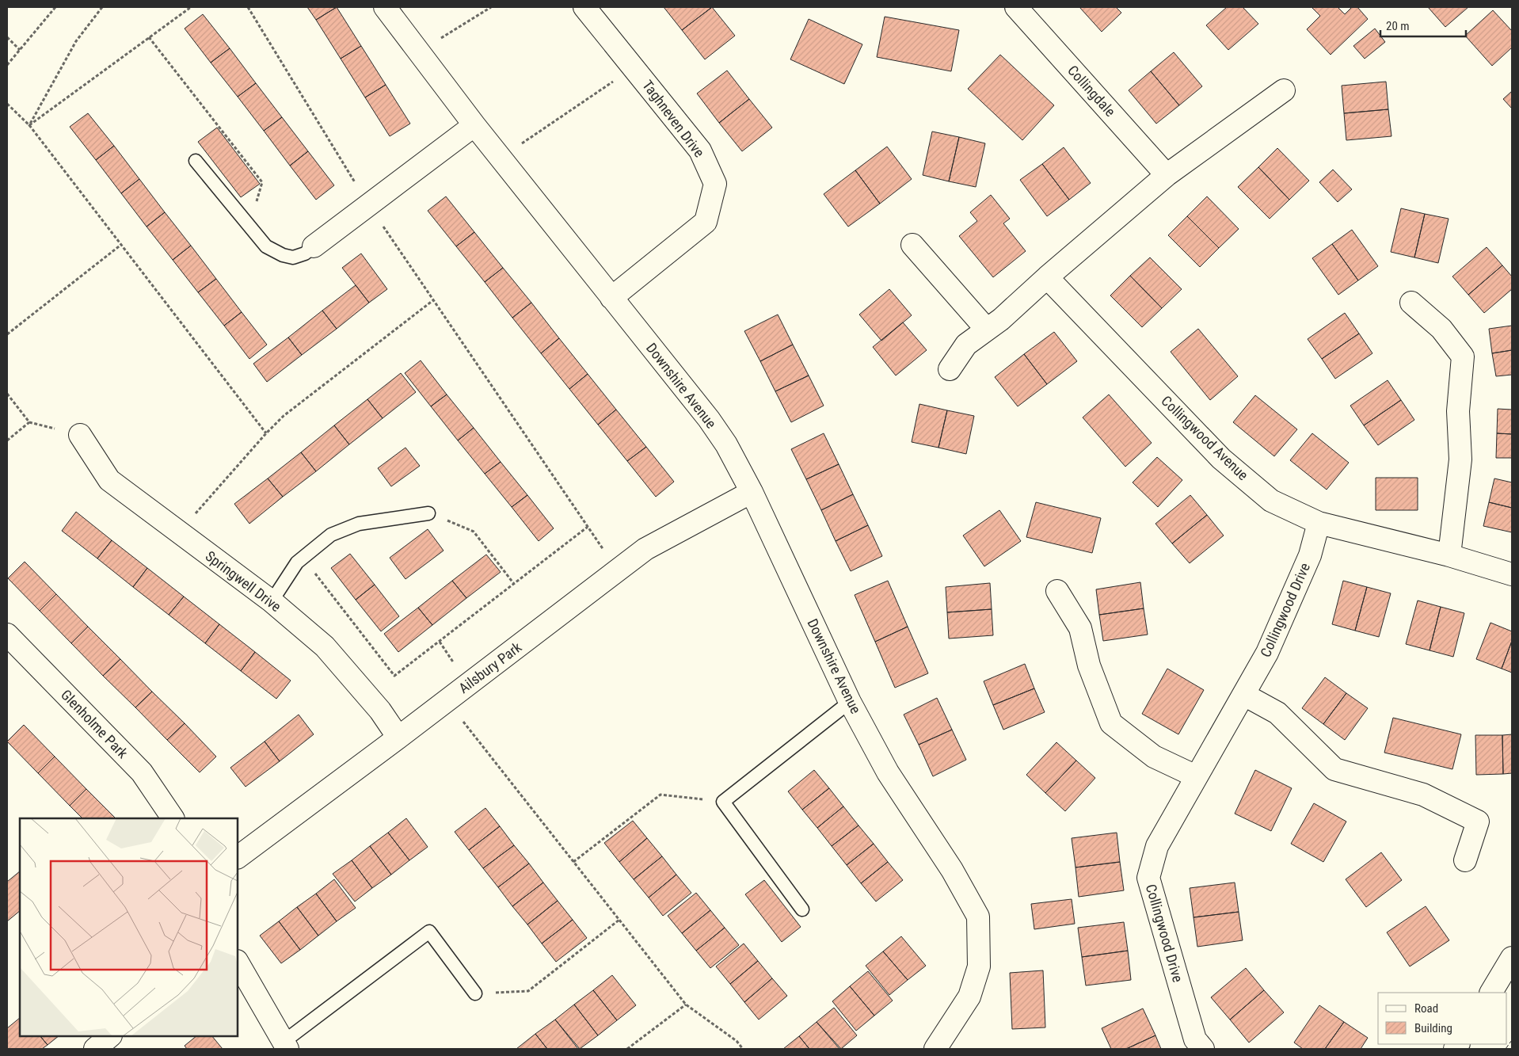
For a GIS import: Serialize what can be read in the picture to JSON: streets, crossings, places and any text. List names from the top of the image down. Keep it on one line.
{"streets":{"street":["Collingdale","Taghneven Drive","Downshire Avenue","Collingwood Avenue","Springwell Drive","Collingwood Drive","Ailsbury Park","Glenholme Park"]},"crossings":[["Taghneven Drive","Downshire Avenue"],["Downshire Avenue","Ailsbury Park"],["Collingwood Avenue","Collingwood Drive"],["Springwell Drive","Ailsbury Park"]],"legend":["Road","Building"],"scale_bar":"20 m"}
